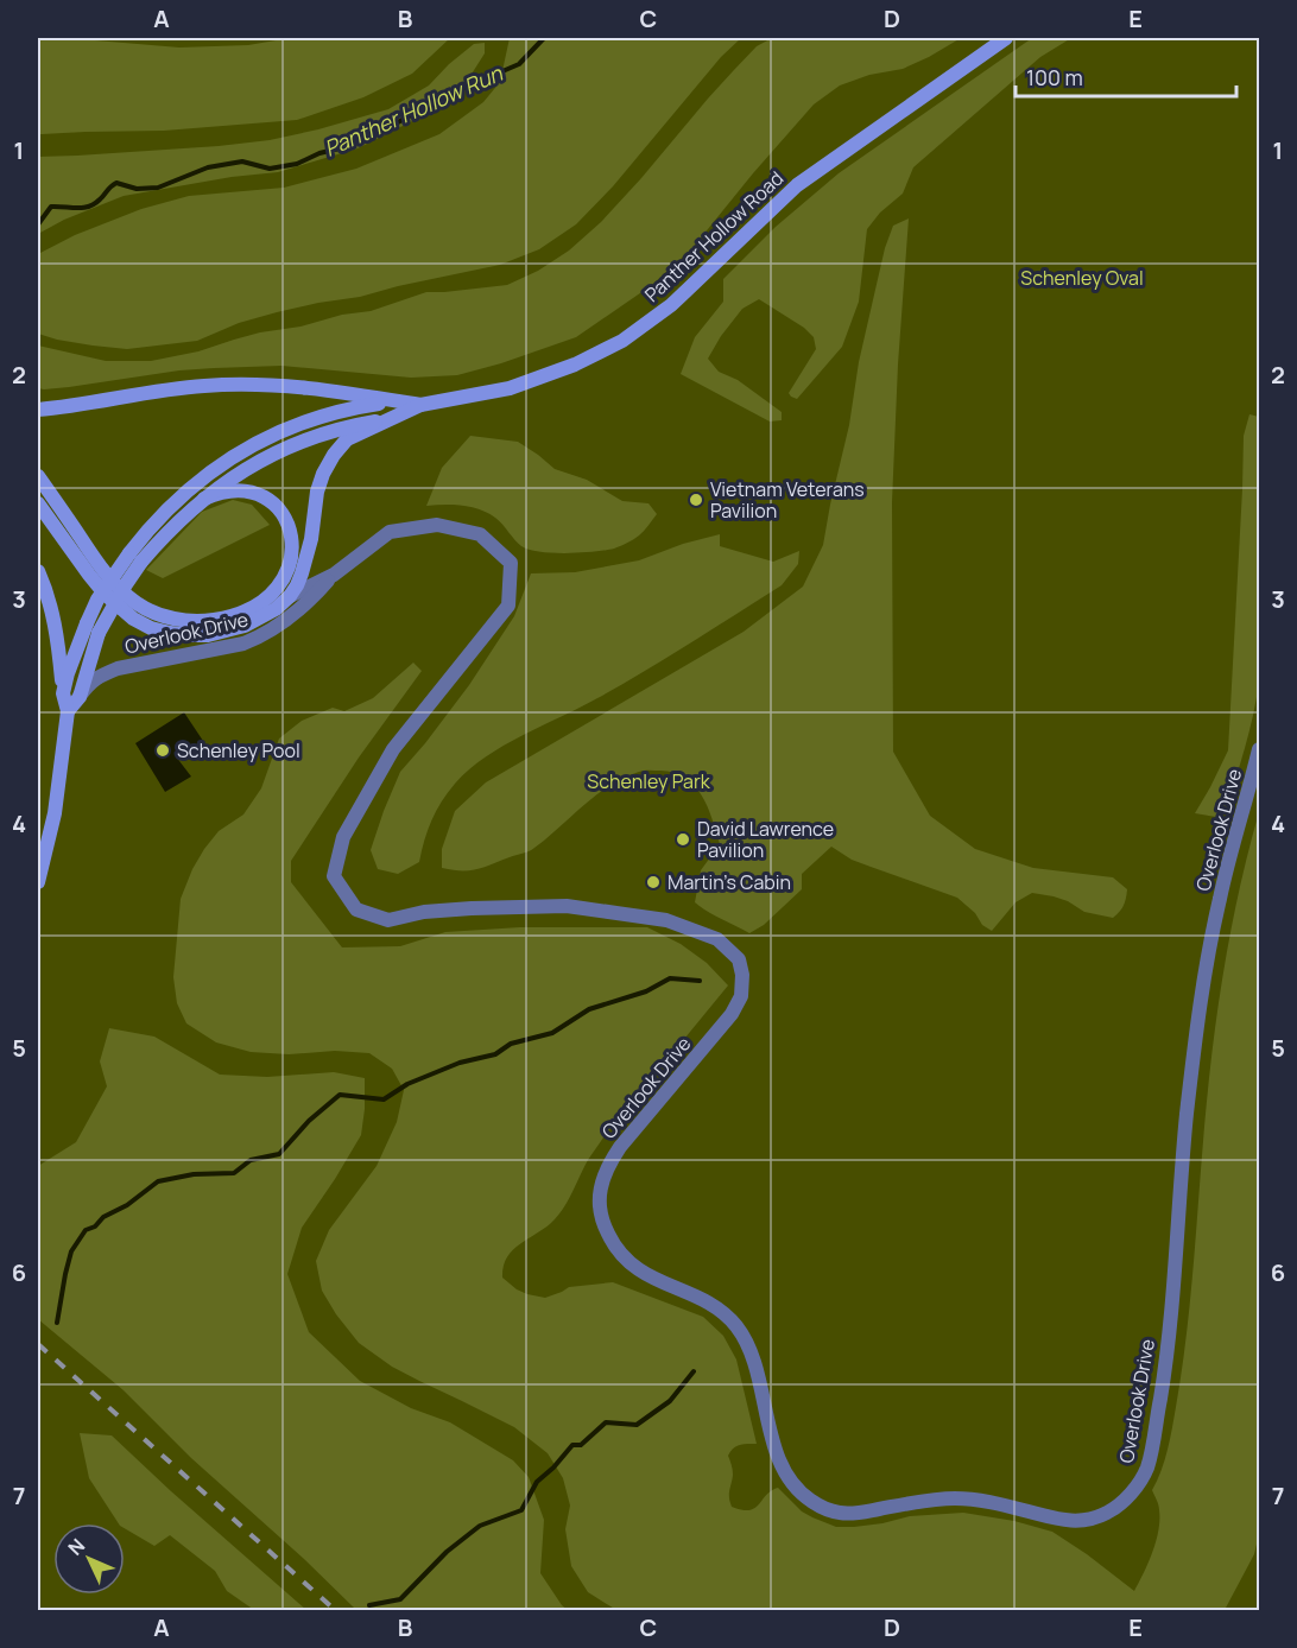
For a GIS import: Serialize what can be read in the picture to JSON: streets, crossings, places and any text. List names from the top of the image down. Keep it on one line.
{"streets":{"main road":["Panther Hollow Road"],"street":["Overlook Drive"]},"crossings":[["Panther Hollow Road","Overlook Drive"]],"water":["Panther Hollow Run"],"parks":["Schenley Oval","Schenley Park"],"places":["Vietnam Veterans Pavilion","Schenley Pool","David Lawrence Pavilion","Martin's Cabin"],"scale_bar":"100 m","north":"top left","grid":{"columns":["A","B","C","D","E"],"rows":["1","2","3","4","5","6","7"]}}
